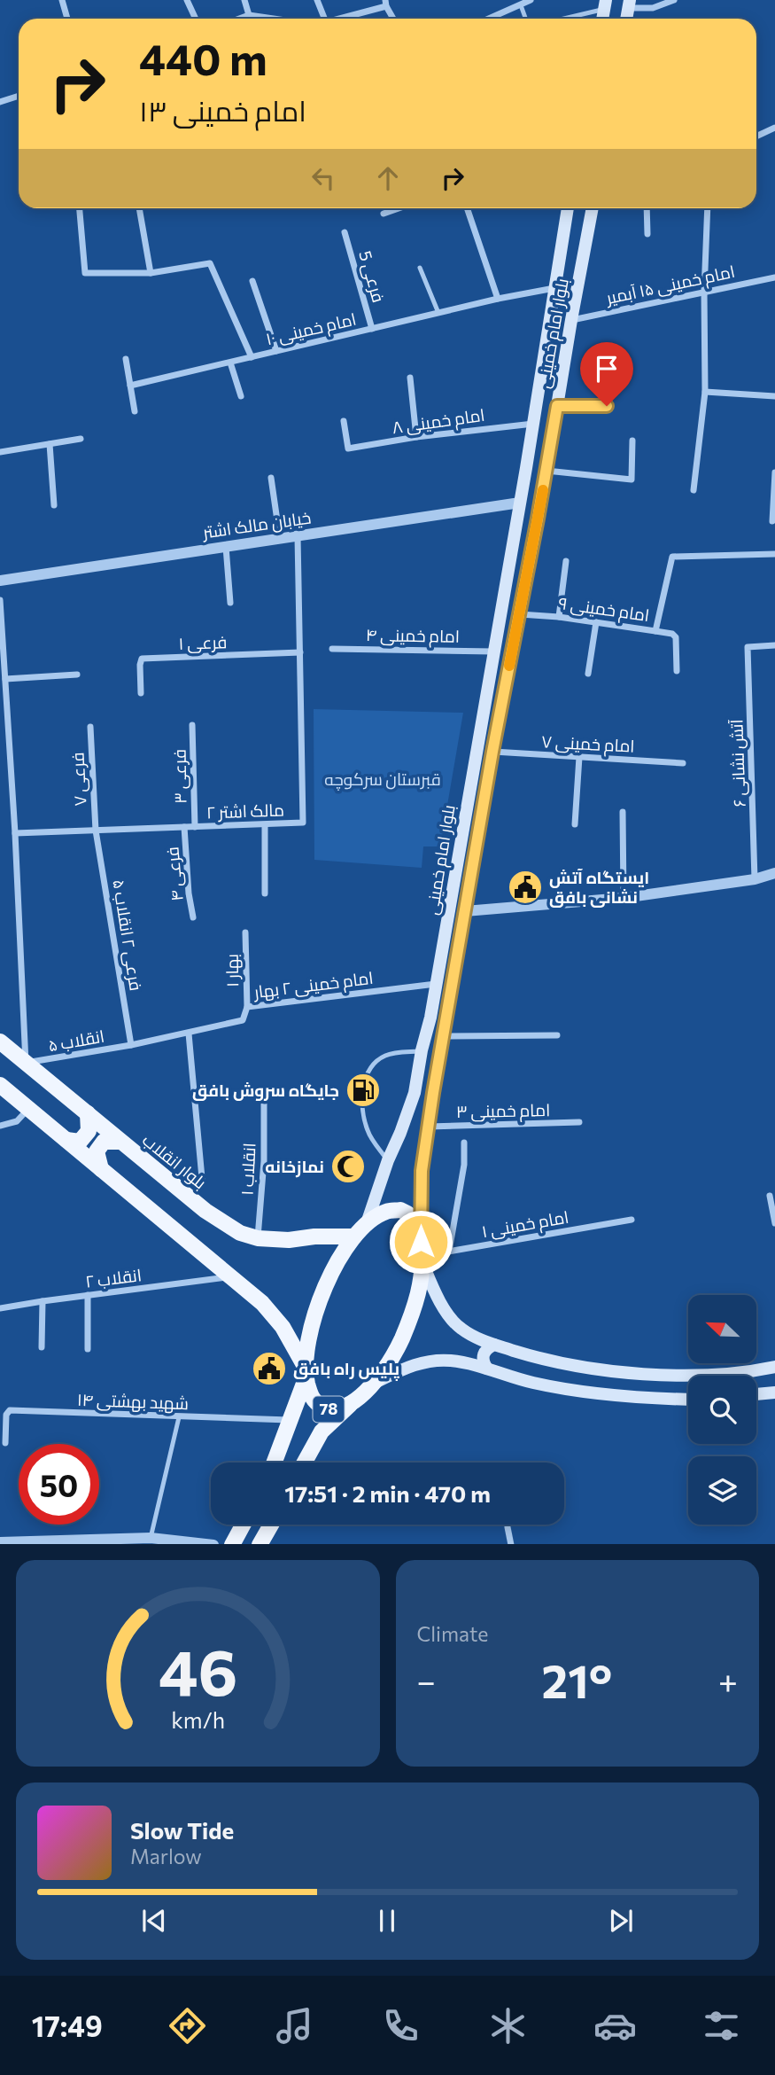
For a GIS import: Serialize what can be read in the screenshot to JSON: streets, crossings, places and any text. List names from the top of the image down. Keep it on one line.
{"streets":{"main road":["بلوار امام خمینی","بلوار انقلاب","78"],"street":["فرعی 5","امام خمینی ۱۵ آبمیر","امام خمینی ۱۰","امام خمینی ۸","خیابان مالک اشتر","امام خمینی ۹","امام خمینی ۴","فرعی ۱","امام خمینی ۷","آتش نشانی ۶","فرعی ۳","فرعی ۷","مالک اشتر ۲","فرعی ۴","فرعی ۲ انقلاب ۵","بهار ۱","امام خمینی ۲ بهار","انقلاب ۵","امام خمینی ۳","انقلاب ۱","امام خمینی ۱","انقلاب ۲","شهید بهشتی ۱۴"]},"crossings":[["فرعی 5","امام خمینی ۱۰"],["امام خمینی ۱۵ آبمیر","بلوار امام خمینی"],["امام خمینی ۱۰","بلوار امام خمینی"],["بلوار امام خمینی","امام خمینی ۸"],["بلوار امام خمینی","خیابان مالک اشتر"],["بلوار امام خمینی","امام خمینی ۹"],["بلوار امام خمینی","امام خمینی ۴"],["بلوار امام خمینی","امام خمینی ۷"],["بلوار امام خمینی","امام خمینی ۲ بهار"],["بلوار امام خمینی","امام خمینی ۳"],["بلوار امام خمینی","امام خمینی ۱"],["بلوار امام خمینی","78"],["خیابان مالک اشتر","مالک اشتر ۲"],["فرعی ۱","مالک اشتر ۲"],["فرعی ۳","مالک اشتر ۲"],["فرعی ۷","مالک اشتر ۲"],["فرعی ۷","فرعی ۲ انقلاب ۵"],["مالک اشتر ۲","فرعی ۴"],["مالک اشتر ۲","فرعی ۲ انقلاب ۵"],["فرعی ۲ انقلاب ۵","امام خمینی ۲ بهار"],["فرعی ۲ انقلاب ۵","انقلاب ۵"],["بهار ۱","امام خمینی ۲ بهار"],["امام خمینی ۲ بهار","انقلاب ۵"],["انقلاب ۵","بلوار انقلاب"],["بلوار انقلاب","انقلاب ۱"],["بلوار انقلاب","78"],["امام خمینی ۱","78"],["انقلاب ۲","78"],["شهید بهشتی ۱۴","78"]],"parks":["قبرستان سرکوچه"],"places":{"public building":["ایستگاه آتش نشانی بافق","پلیس راه بافق"],"fuel station":["جایگاه سروش بافق"],"mosque":["نمازخانه"]},"north":"top left","page":{"turn":["440 m","امام خمینی ۱۳"],"limit":"50","trip":"17:51 · 2 min · 470 m","tile":"Climate","heat":["−","21°","+"],"song":["Slow Tide","Marlow"],"tabs":"17:49","gauge":["46","km/h"]}}
